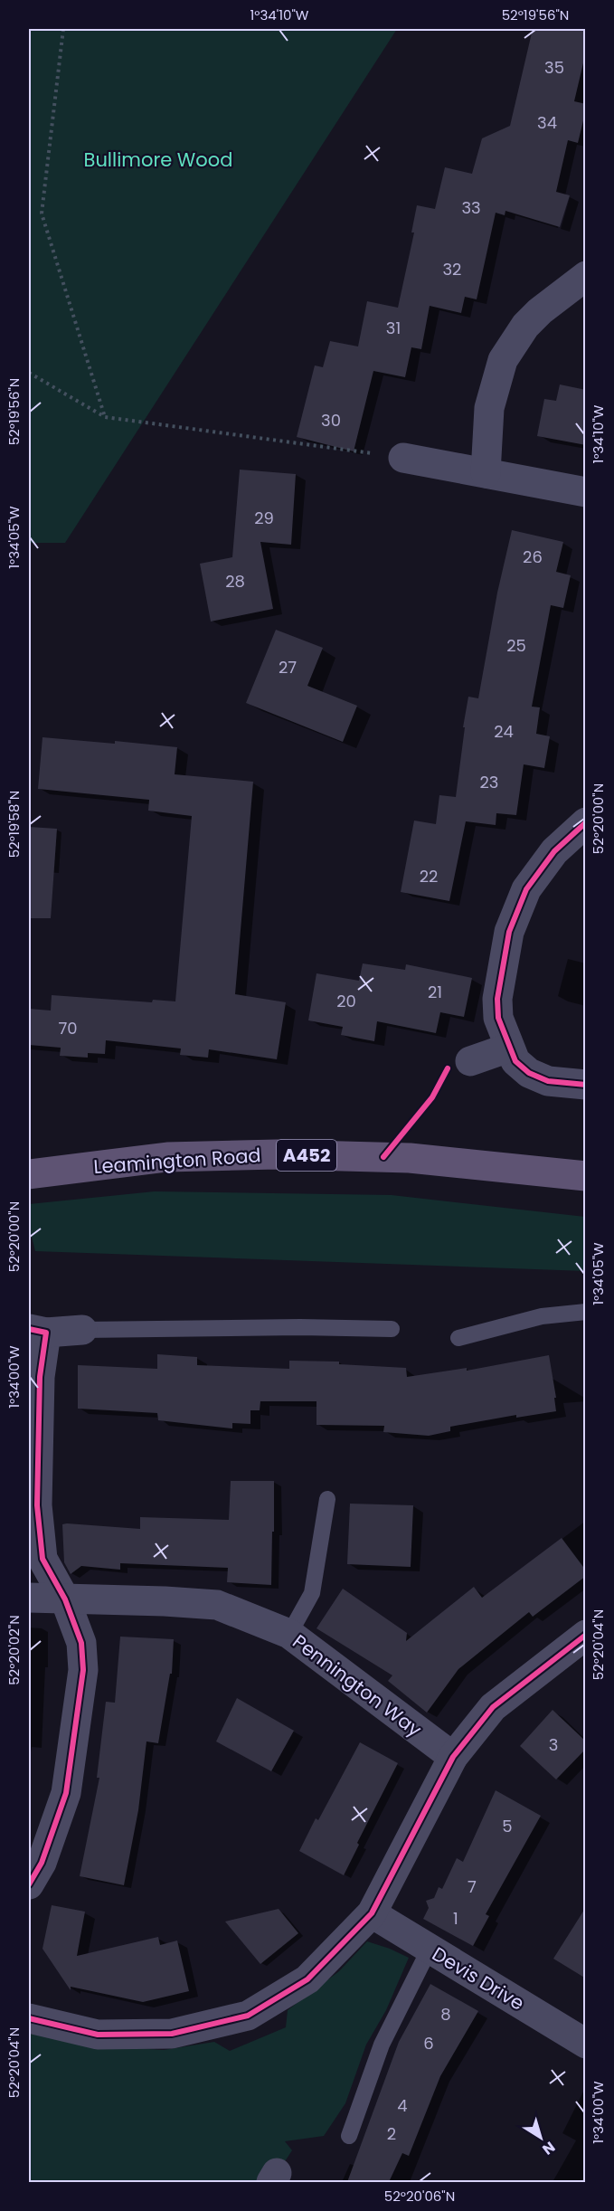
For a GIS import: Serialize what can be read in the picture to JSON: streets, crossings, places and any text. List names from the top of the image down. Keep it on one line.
{"streets":{"main road":["A452","Leamington Road"],"street":["Pennington Way","Devis Drive"]},"parks":["Bullimore Wood"],"house_numbers":["35","34","33","32","31","30","29","26","28","25","27","24","23","22","21","20","70","3","5","7","1","8","6","4","2"],"north":"bottom right","coordinates":["1°34'10\"W","52°19'56\"N","1°34'05\"W","52°20'00\"N","52°19'58\"N","1°34'00\"W","52°20'04\"N","52°20'02\"N","52°20'06\"N"]}
